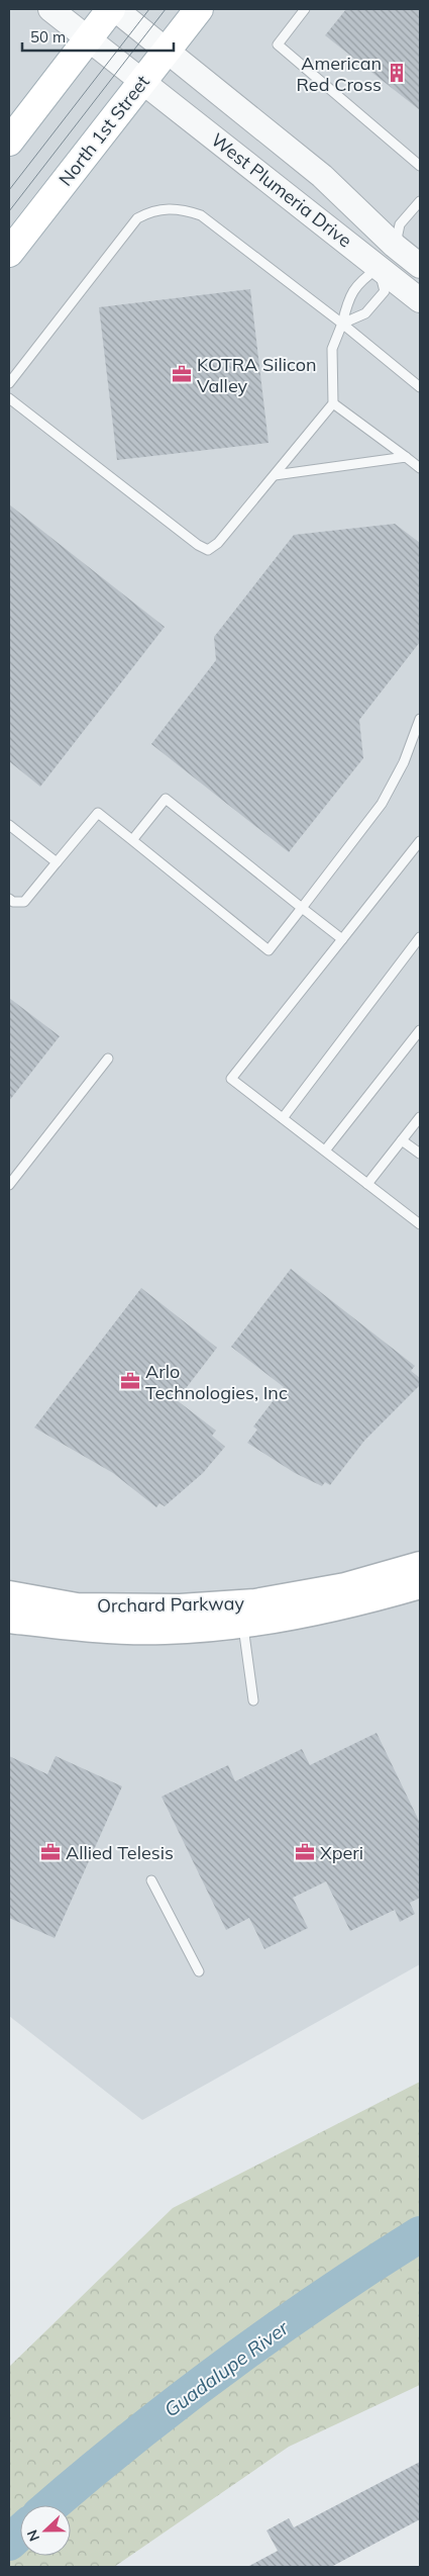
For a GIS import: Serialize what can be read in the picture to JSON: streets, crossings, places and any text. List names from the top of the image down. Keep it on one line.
{"streets":{"main road":["North 1st Street","Orchard Parkway"],"street":["West Plumeria Drive"]},"crossings":[["North 1st Street","West Plumeria Drive"]],"water":["Guadalupe River"],"places":{"building":["American Red Cross"],"office":["KOTRA Silicon Valley","Arlo Technologies, Inc","Allied Telesis","Xperi"]},"scale_bar":"50 m","north":"left"}
